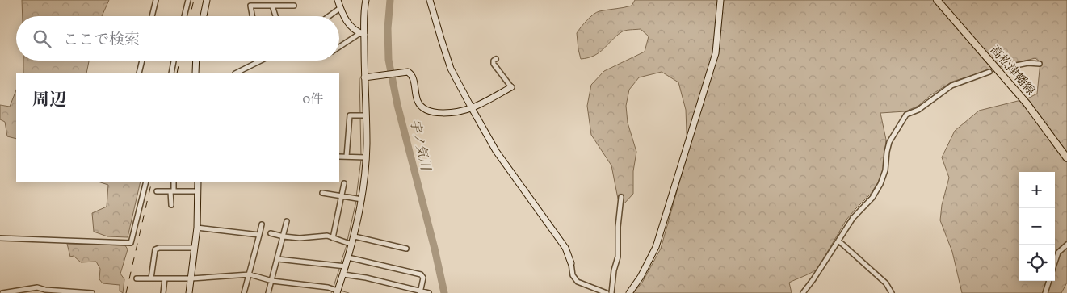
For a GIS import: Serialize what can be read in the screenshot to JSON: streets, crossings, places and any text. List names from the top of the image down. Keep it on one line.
{"streets":{"main road":["高松津幡線"]},"water":["宇ノ気川"],"page":{"search":"ここで検索","heading":["周辺","0件"],"map_buttons":["+","−"]}}
